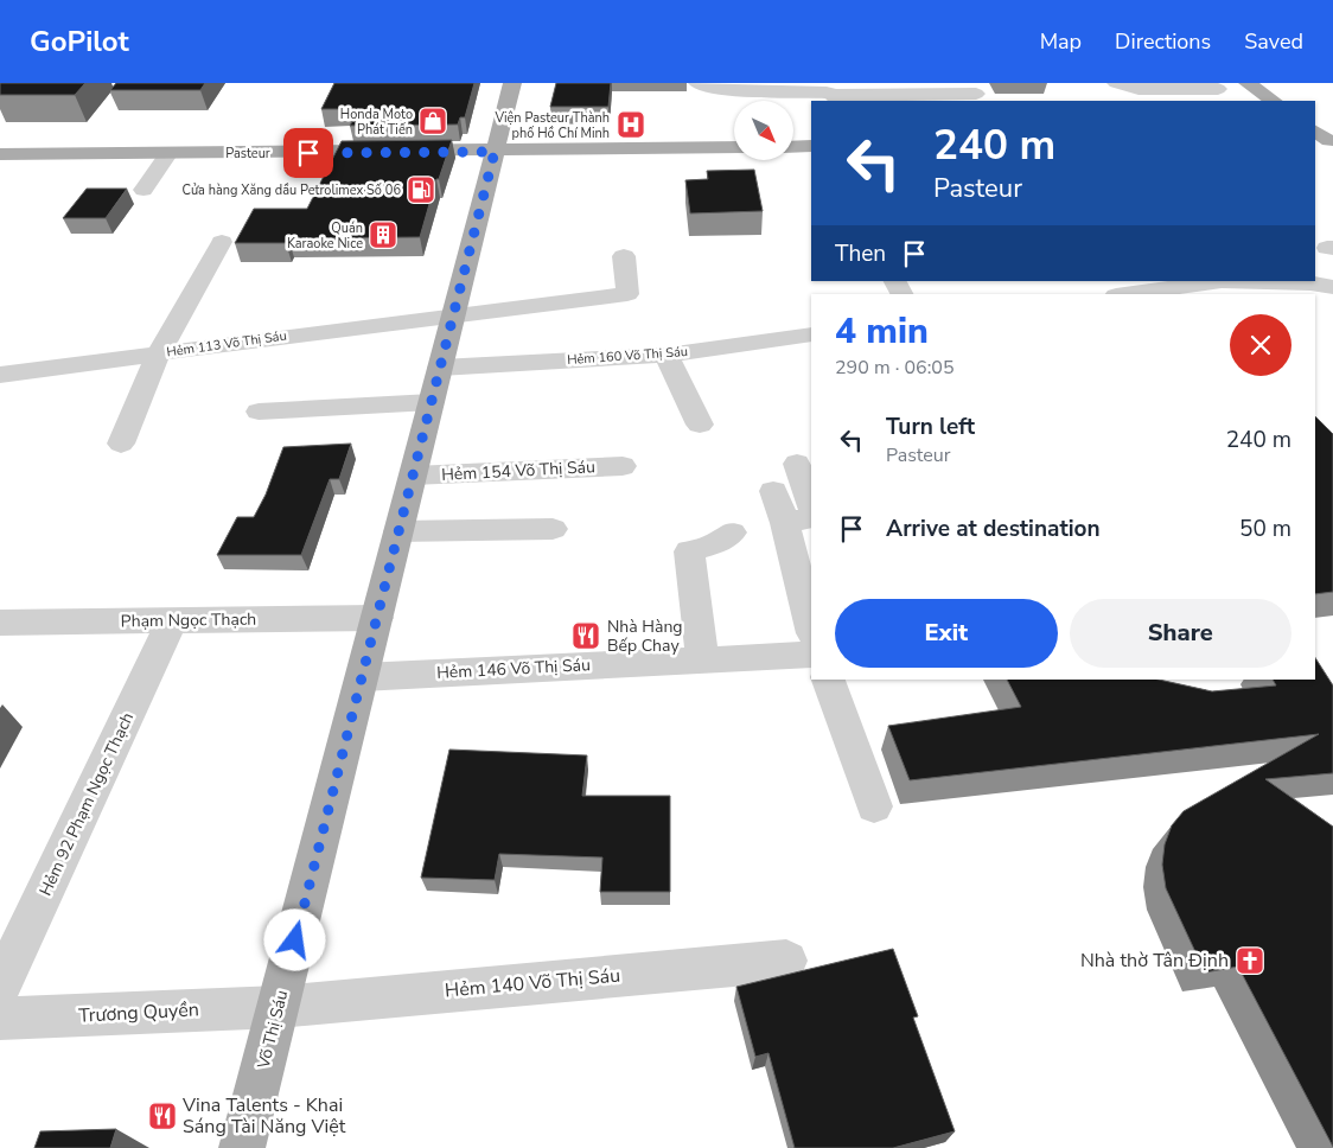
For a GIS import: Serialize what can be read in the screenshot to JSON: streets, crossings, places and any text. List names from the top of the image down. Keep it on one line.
{"streets":{"main road":["Pasteur","Võ Thị Sáu"],"street":["Hẻm 113 Võ Thị Sáu","Hẻm 160 Võ Thị Sáu","Hẻm 154 Võ Thị Sáu","Phạm Ngọc Thạch","Hẻm 146 Võ Thị Sáu","Hẻm 92 Phạm Ngọc Thạch","Hẻm 140 Võ Thị Sáu","Trương Quyền"]},"crossings":[["Pasteur","Võ Thị Sáu"],["Hẻm 113 Võ Thị Sáu","Võ Thị Sáu"],["Hẻm 160 Võ Thị Sáu","Võ Thị Sáu"],["Hẻm 154 Võ Thị Sáu","Võ Thị Sáu"],["Phạm Ngọc Thạch","Hẻm 92 Phạm Ngọc Thạch"],["Phạm Ngọc Thạch","Võ Thị Sáu"],["Hẻm 146 Võ Thị Sáu","Võ Thị Sáu"],["Hẻm 140 Võ Thị Sáu","Trương Quyền"],["Hẻm 140 Võ Thị Sáu","Võ Thị Sáu"],["Trương Quyền","Võ Thị Sáu"]],"places":{"shop":["Honda Moto Phát Tiến"],"hospital":["Viện Pasteur Thành phố Hồ Chí Minh"],"fuel station":["Cửa hàng Xăng dầu Petrolimex Số 06"],"building":["Quán Karaoke Nice"],"restaurant":["Nhà Hàng Bếp Chay","Vina Talents - Khai Sáng Tài Năng Việt"],"church":["Nhà thờ Tân Định"]},"north":"bottom right","page":{"header":"GoPilot","nav":["Map","Directions","Saved"],"turn":["240 m","Pasteur"],"then":"Then","heading":["4 min","290 m · 06:05"],"list":[{"name":"Turn left","note":"Pasteur","value":"240 m"},{"name":"Arrive at destination","value":"50 m"}],"buttons":["Exit","Share"]}}
